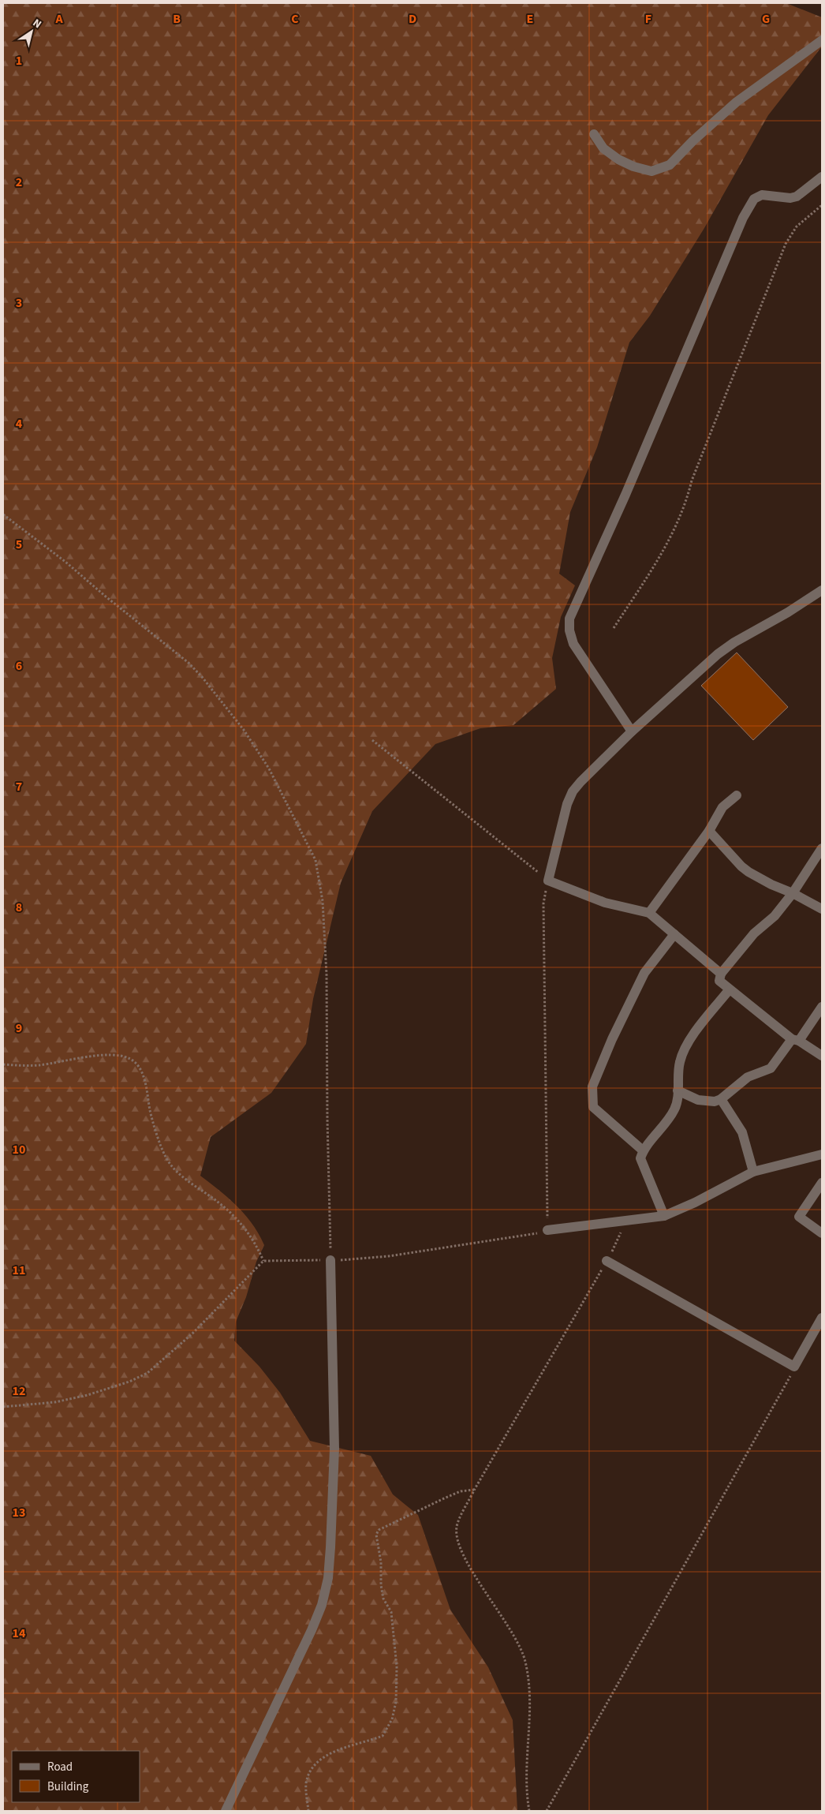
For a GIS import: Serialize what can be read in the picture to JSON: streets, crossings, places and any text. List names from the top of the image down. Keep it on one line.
{"legend":["Road","Building"],"north":"top right","grid":{"columns":["A","B","C","D","E","F","G"],"rows":["1","2","3","4","5","6","7","8","9","10","11","12","13","14"]}}
